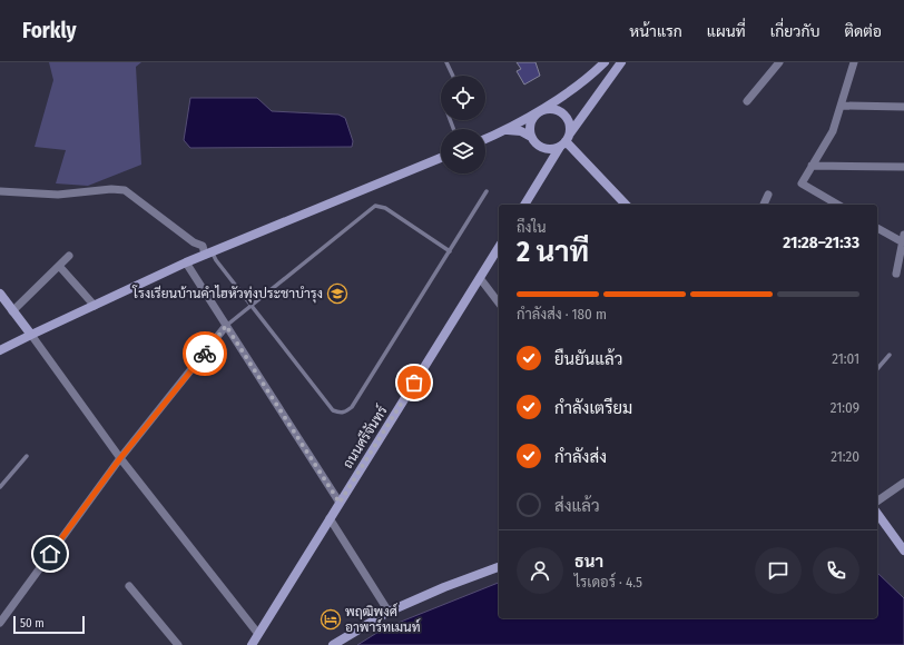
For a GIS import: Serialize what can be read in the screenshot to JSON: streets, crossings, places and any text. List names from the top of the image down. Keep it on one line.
{"streets":{"street":["ถนนศรีจันทร์"]},"places":{"school or university":["โรงเรียนบ้านคำไฮหัวทุ่งประชาบำรุง"],"hotel":["พฤฒิพงศ์ อาพาร์ทเมนท์"]},"scale_bar":"50 m","page":{"header":"Forkly","nav":["หน้าแรก","แผนที่","เกี่ยวกับ","ติดต่อ"],"heading":["2 นาที","ถึงใน","21:28–21:33"],"panel":["ธนา","ไรเดอร์ · 4.5"],"bar":"กำลังส่ง · 180 m","list":[["ยืนยันแล้ว","21:01"],["กำลังเตรียม","21:09"],["กำลังส่ง","21:20"],"ส่งแล้ว"],"scale":"50 m"}}
